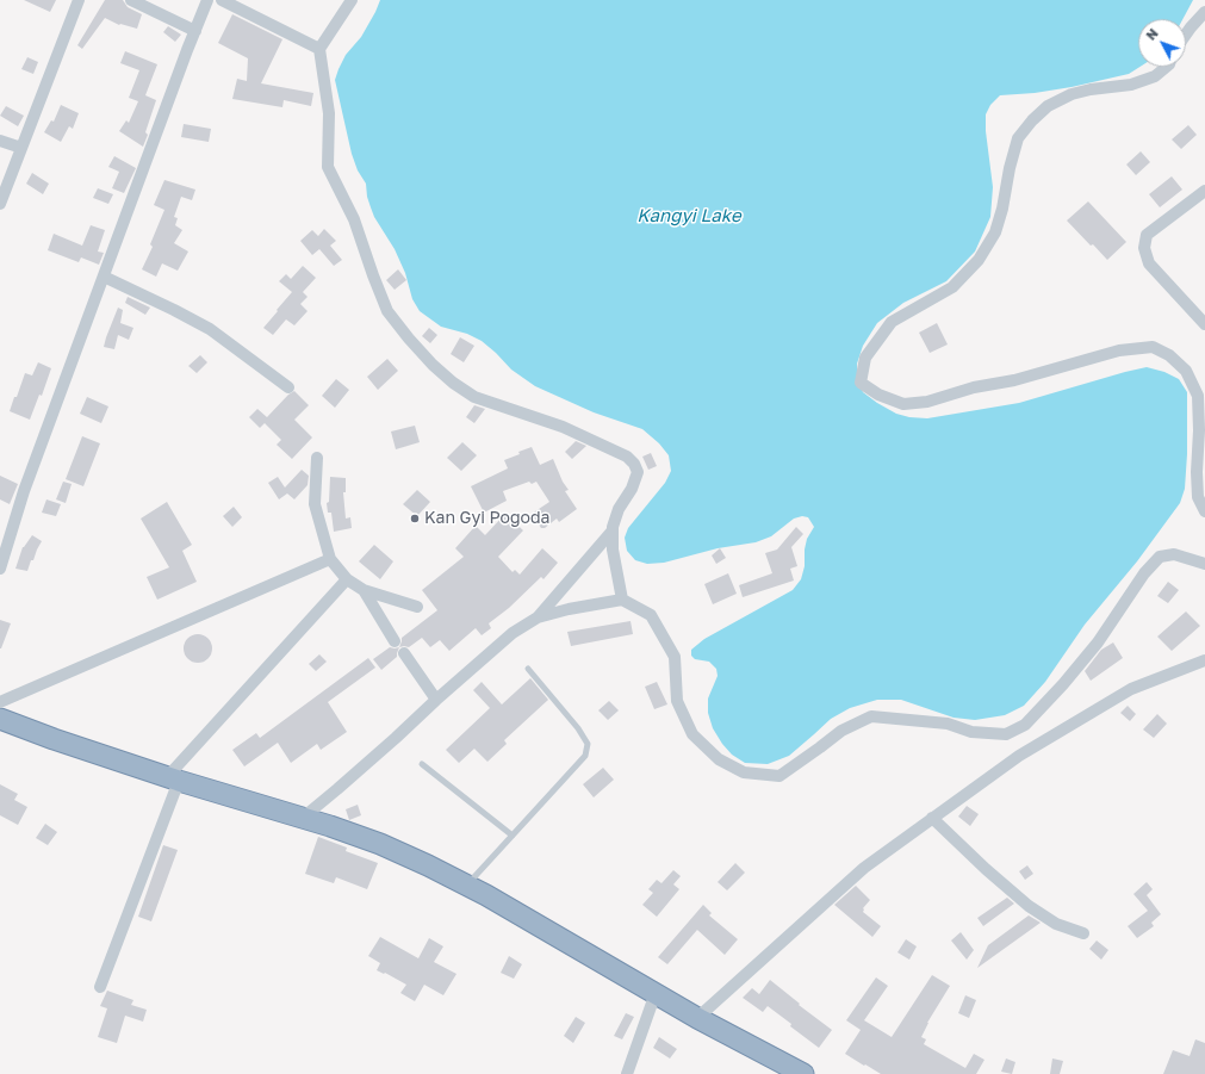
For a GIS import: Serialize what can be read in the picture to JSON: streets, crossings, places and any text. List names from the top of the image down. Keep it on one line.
{"water":["Kangyi Lake"],"places":["Kan Gyi Pogoda"],"north":"top left"}
